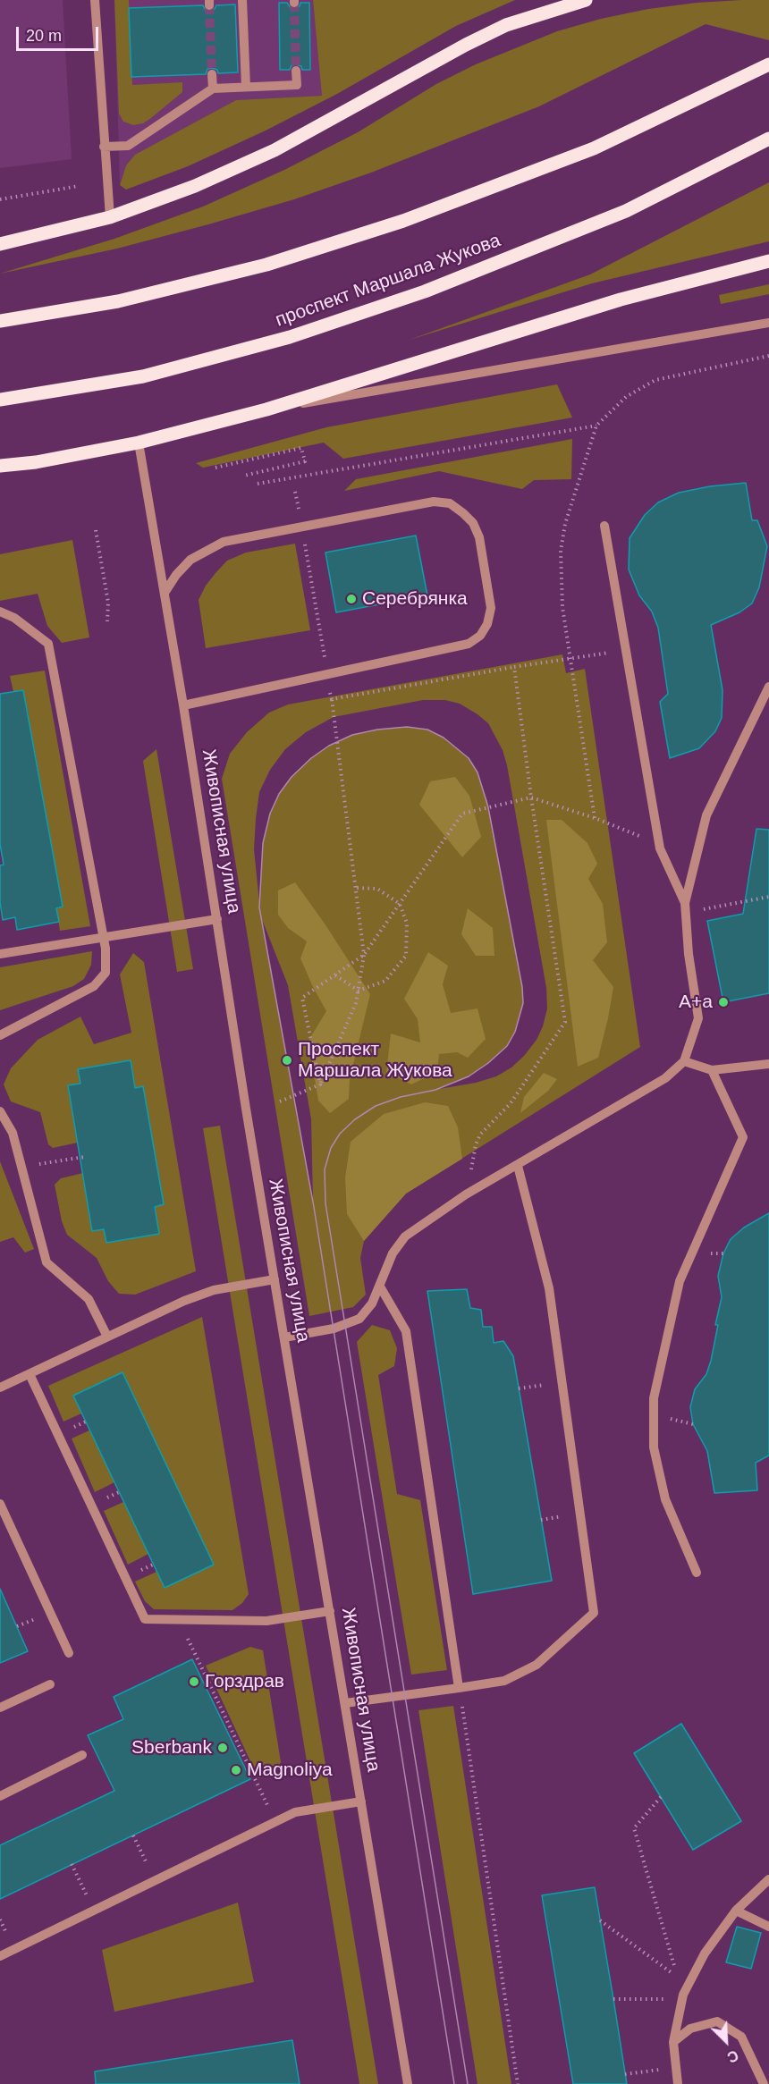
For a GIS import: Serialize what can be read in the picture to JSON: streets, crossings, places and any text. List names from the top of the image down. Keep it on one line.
{"streets":{"main road":["проспект Маршала Жукова"],"street":["Живописная улица"]},"places":["Серебрянка","А+а","Проспект Маршала Жукова","Горздрав","Sberbank","Magnoliya"],"scale_bar":"20 m","north":"bottom right"}
